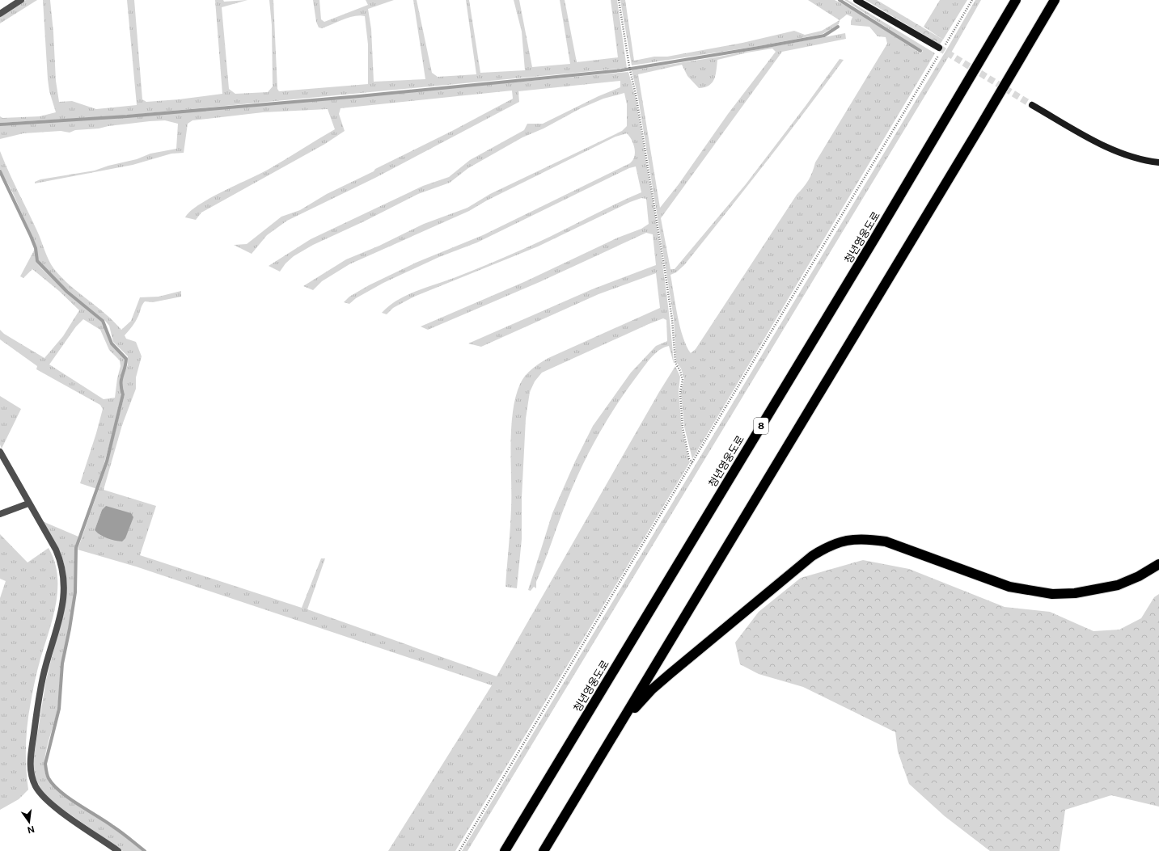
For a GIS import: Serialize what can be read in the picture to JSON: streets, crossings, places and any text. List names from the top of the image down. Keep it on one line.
{"streets":{"highway":["청년영웅도로","8"]},"north":"bottom"}
